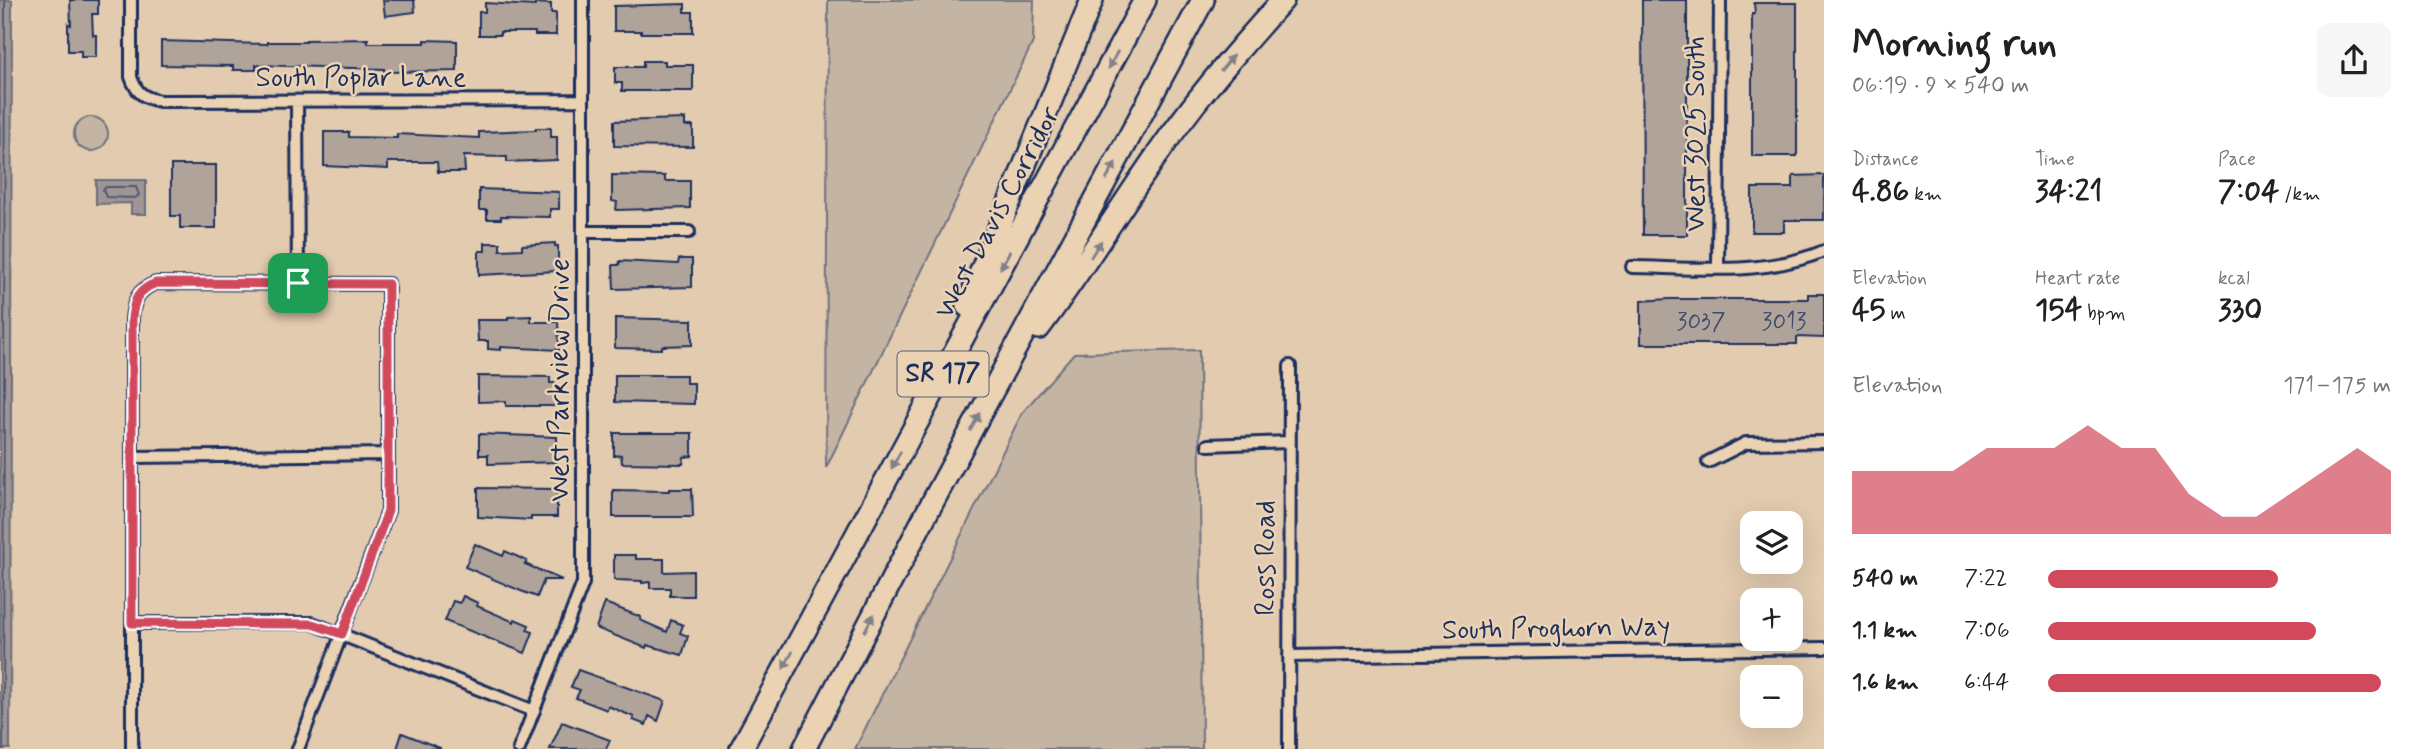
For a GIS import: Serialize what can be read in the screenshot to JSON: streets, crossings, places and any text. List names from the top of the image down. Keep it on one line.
{"streets":{"highway":["West Davis Corridor","SR 177"],"street":["South Poplar Lane","West 3025 South","West Parkview Drive","Ross Road","South Proghorn Way"]},"crossings":[["South Poplar Lane","West Parkview Drive"],["Ross Road","South Proghorn Way"]],"house_numbers":["3037","3013"],"page":{"heading":["Morning run","06:19 · 9 × 540 m"],"stats":[["Distance","4.86 km"],["Time","34:21"],["Pace","7:04 /km"],["Elevation","45 m"],["Heart rate","154 bpm"],["kcal","330"]],"chart":["Elevation","171–175 m"],"map_buttons":["+","−"],"list":[{"name":"540 m","note":"7:22"},{"name":"1.1 km","note":"7:06"},{"name":"1.6 km","note":"6:44"}]}}
